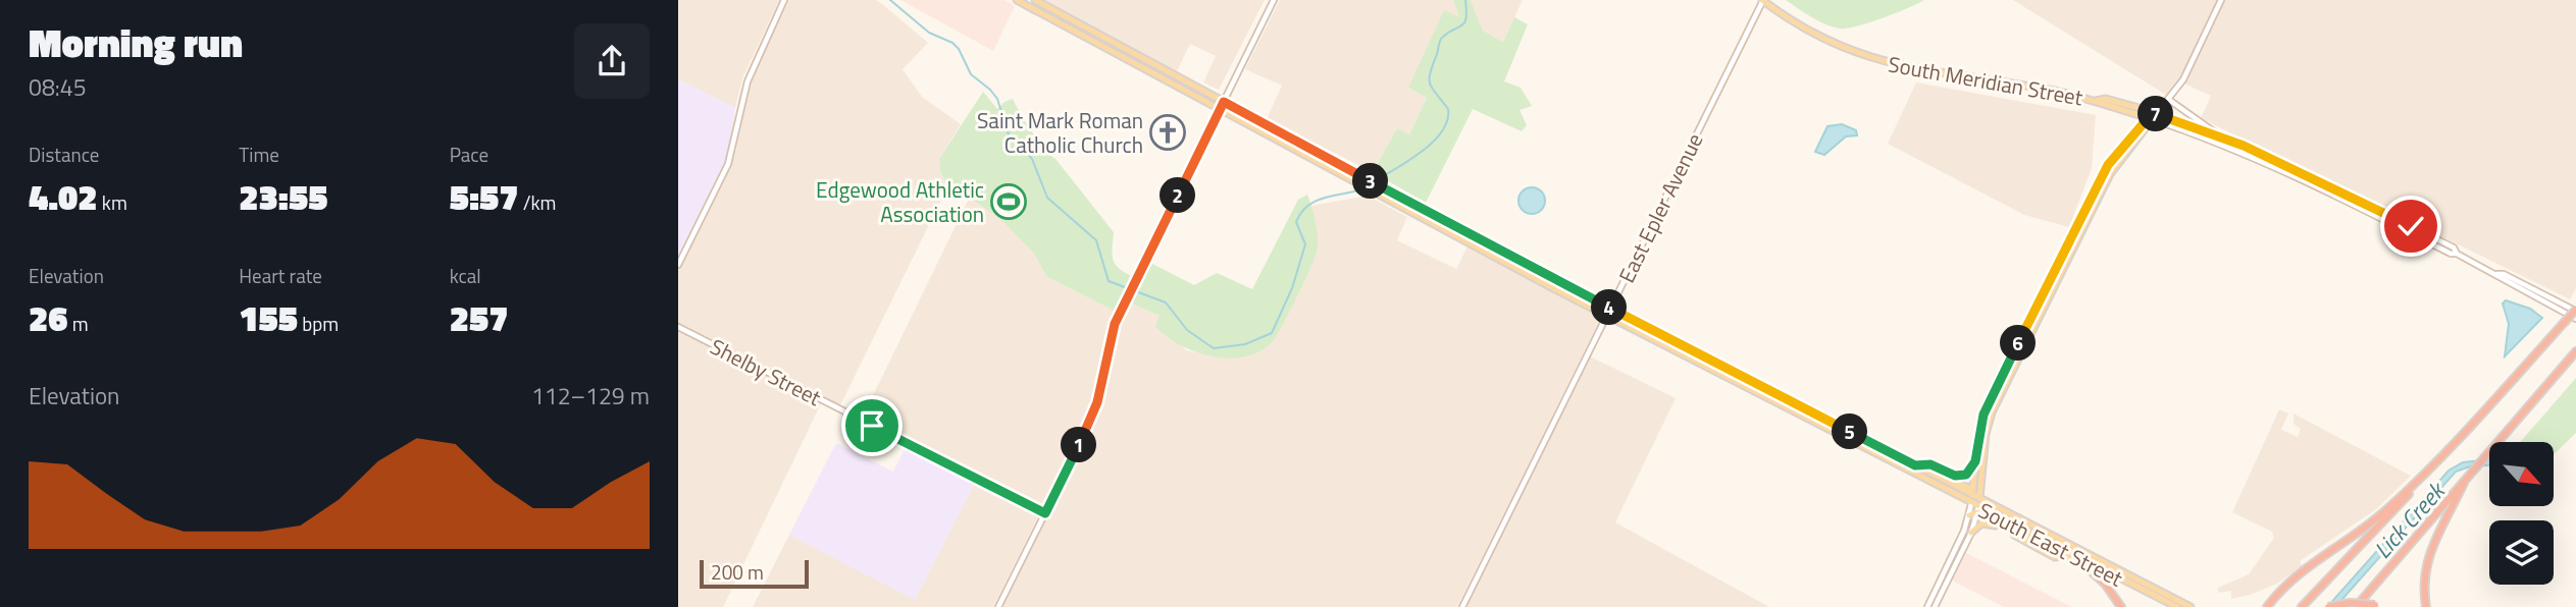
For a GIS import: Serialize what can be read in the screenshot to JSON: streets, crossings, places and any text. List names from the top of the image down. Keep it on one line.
{"streets":{"main road":["South Meridian Street","East Epler Avenue","Shelby Street","South East Street"]},"crossings":[["South Meridian Street","East Epler Avenue"],["East Epler Avenue","South East Street"]],"water":["Lick Creek"],"places":{"church":["Saint Mark Roman Catholic Church"],"sports":["Edgewood Athletic Association"]},"scale_bar":"200 m","north":"bottom right","page":{"heading":["Morning run","08:45"],"pins":["7","3","2","4","6","5","1"],"stats":[["Distance","4.02 km"],["Time","23:55"],["Pace","5:57 /km"],["Elevation","26 m"],["Heart rate","155 bpm"],["kcal","257"]],"chart":["Elevation","112–129 m"],"scale":"200 m"}}
